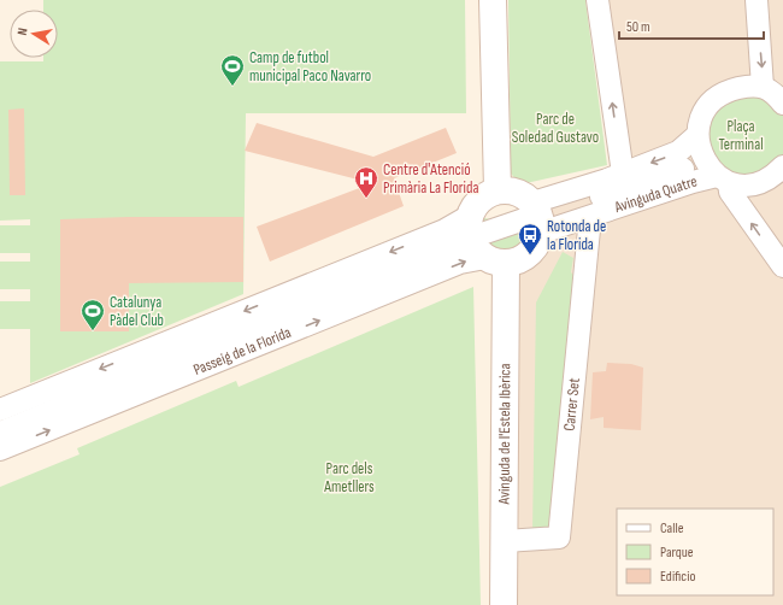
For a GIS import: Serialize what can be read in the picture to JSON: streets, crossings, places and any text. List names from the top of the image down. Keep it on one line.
{"streets":{"main road":["Avinguda de l'Estela Ibèrica"],"street":["Avinguda Quatre","Passeig de la Florida","Carrer Set"]},"crossings":[["Avinguda Quatre","Carrer Set"],["Passeig de la Florida","Avinguda de l'Estela Ibèrica"],["Carrer Set","Avinguda de l'Estela Ibèrica"]],"parks":["Parc de Soledad Gustavo","Plaça Terminal","Parc dels Ametllers"],"places":{"sports":["Camp de futbol municipal Paco Navarro","Catalunya Pàdel Club"],"hospital":["Centre d'Atenció Primària La Florida"],"bus stop":["Rotonda de la Florida"]},"legend":["Calle","Parque","Edificio"],"scale_bar":"50 m","north":"left"}
